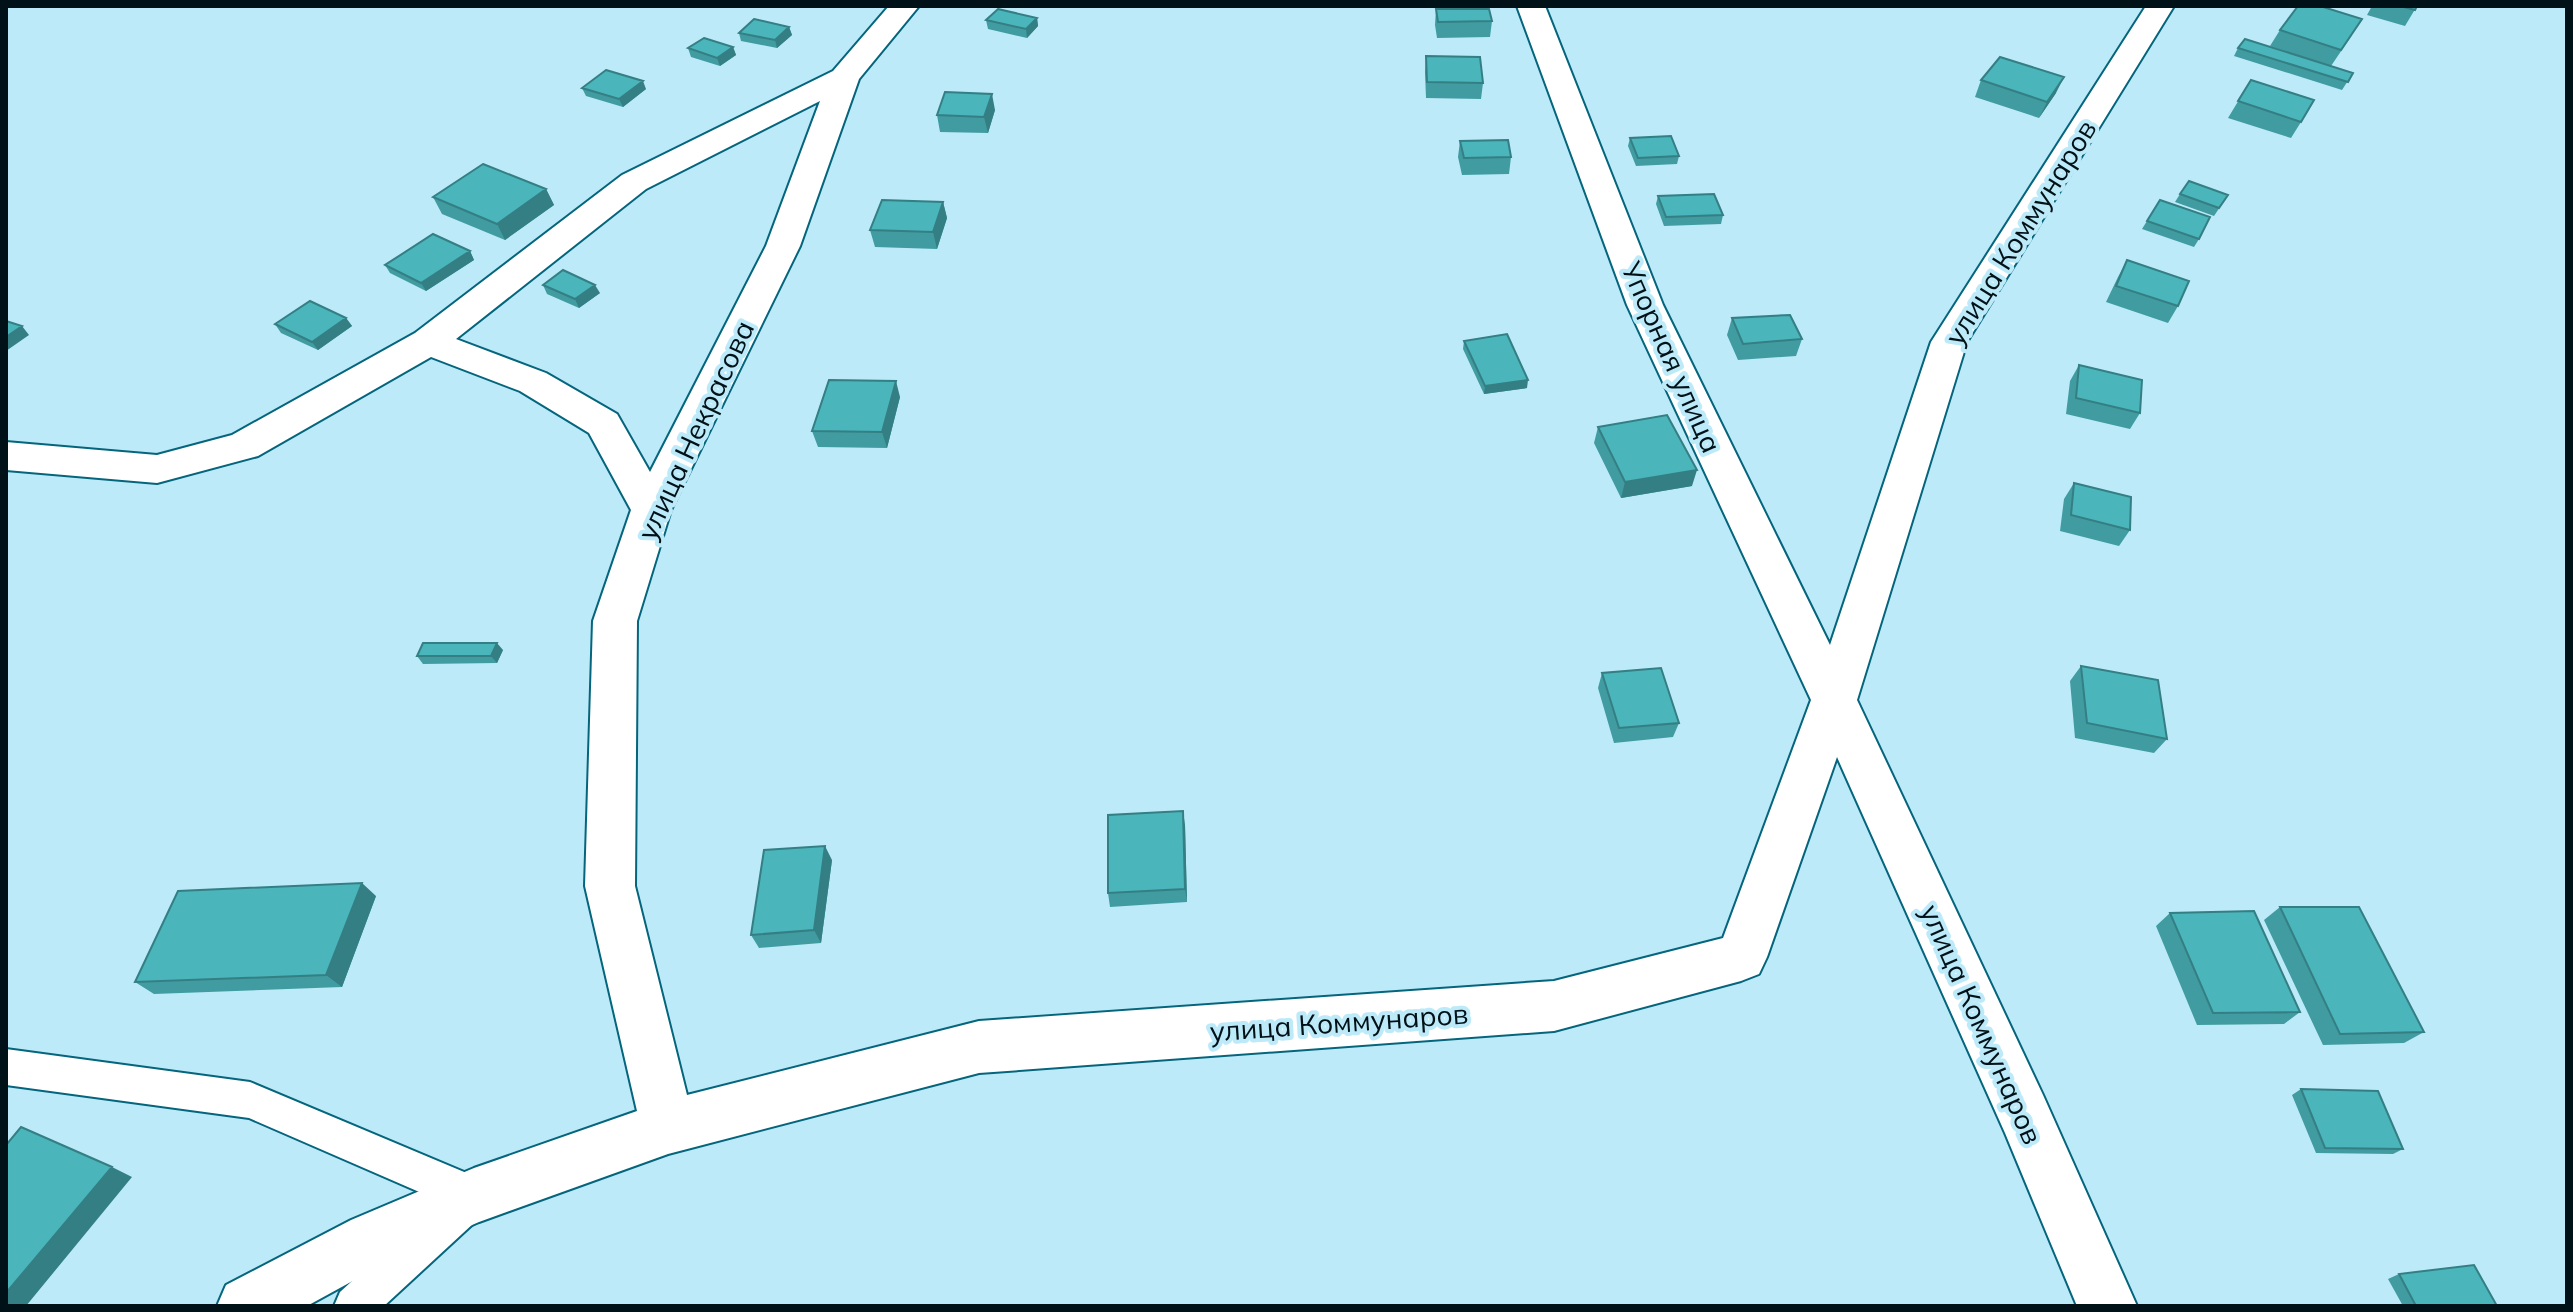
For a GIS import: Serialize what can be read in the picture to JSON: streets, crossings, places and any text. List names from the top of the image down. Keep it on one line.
{"streets":{"street":["улица Коммунаров","Упорная улица","улица Некрасова"]},"crossings":[["улица Коммунаров","Упорная улица"],["улица Коммунаров","улица Некрасова"]]}
